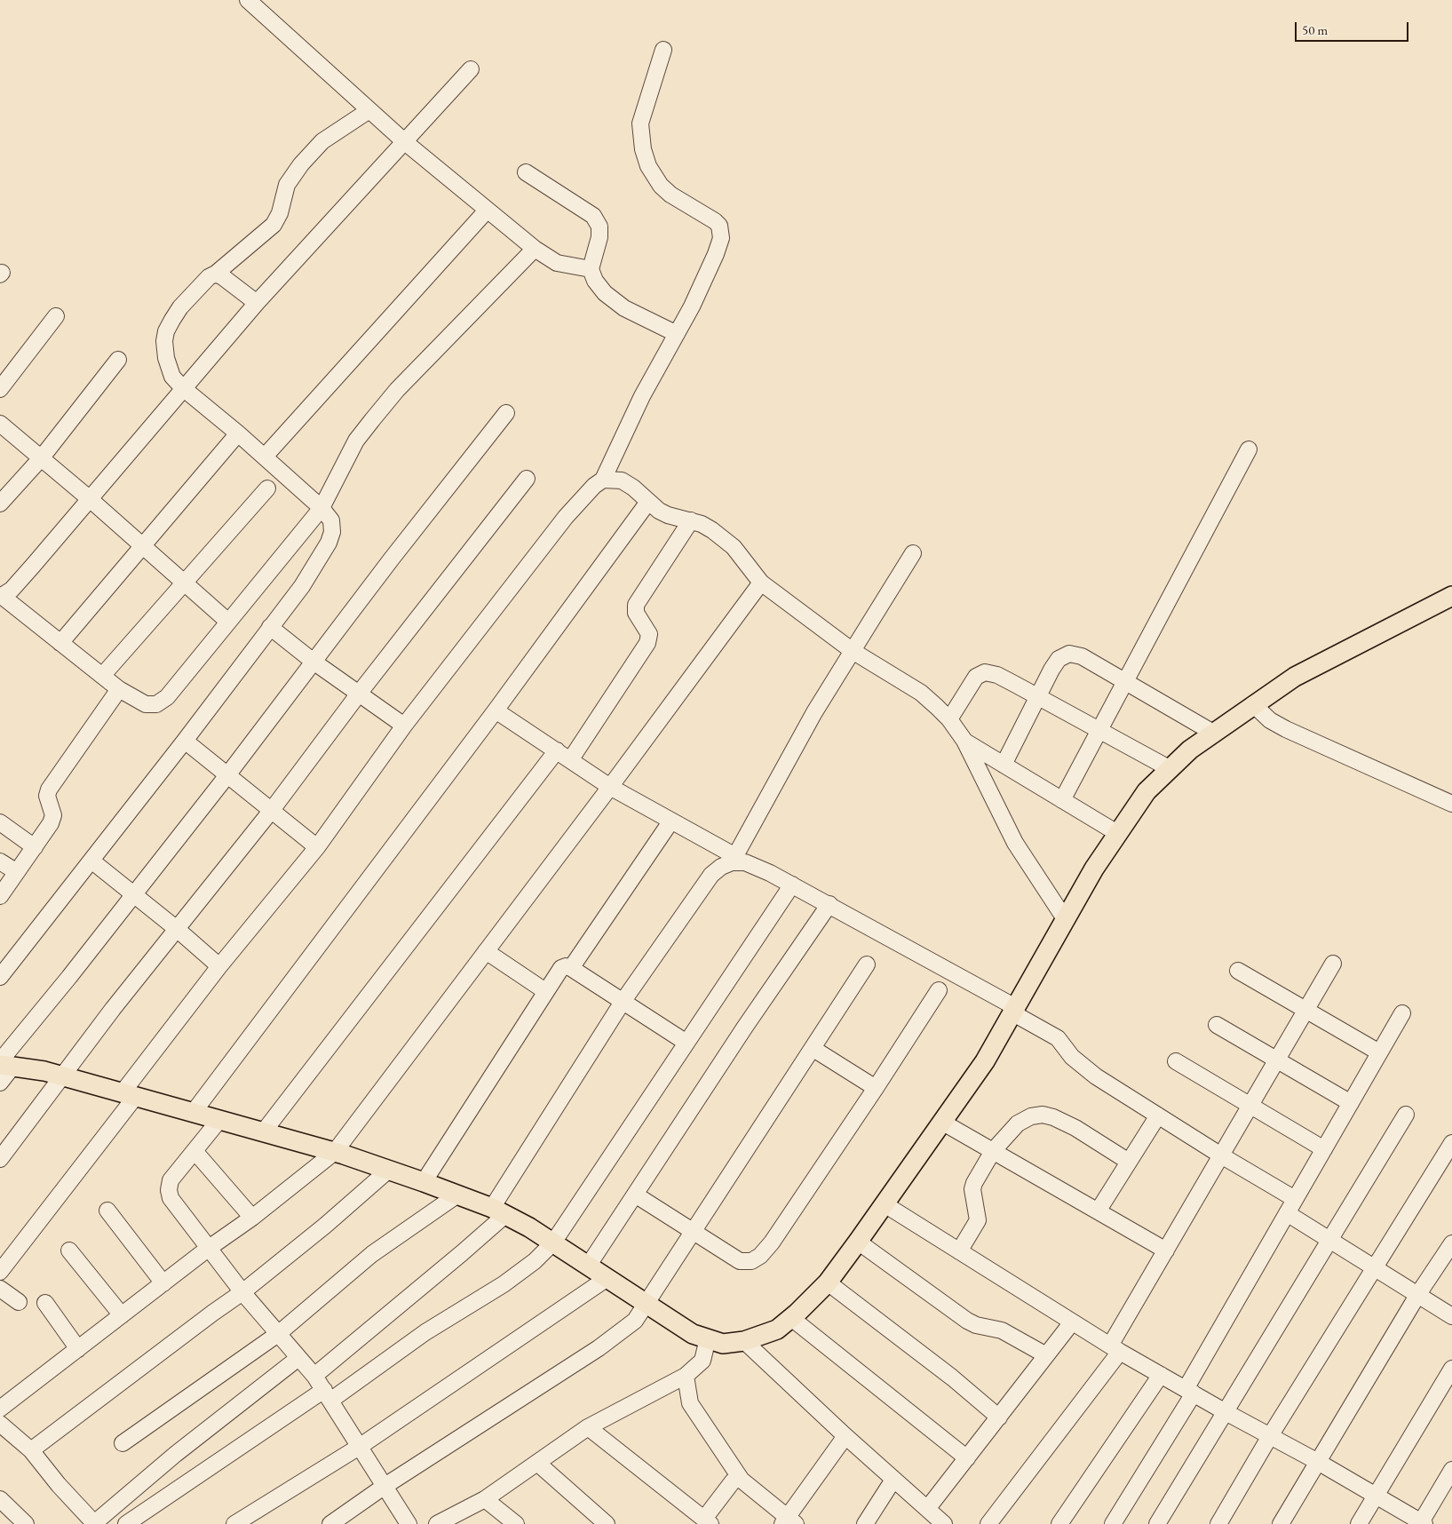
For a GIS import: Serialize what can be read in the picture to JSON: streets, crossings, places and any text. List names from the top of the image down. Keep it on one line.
{"scale_bar":"50 m"}
